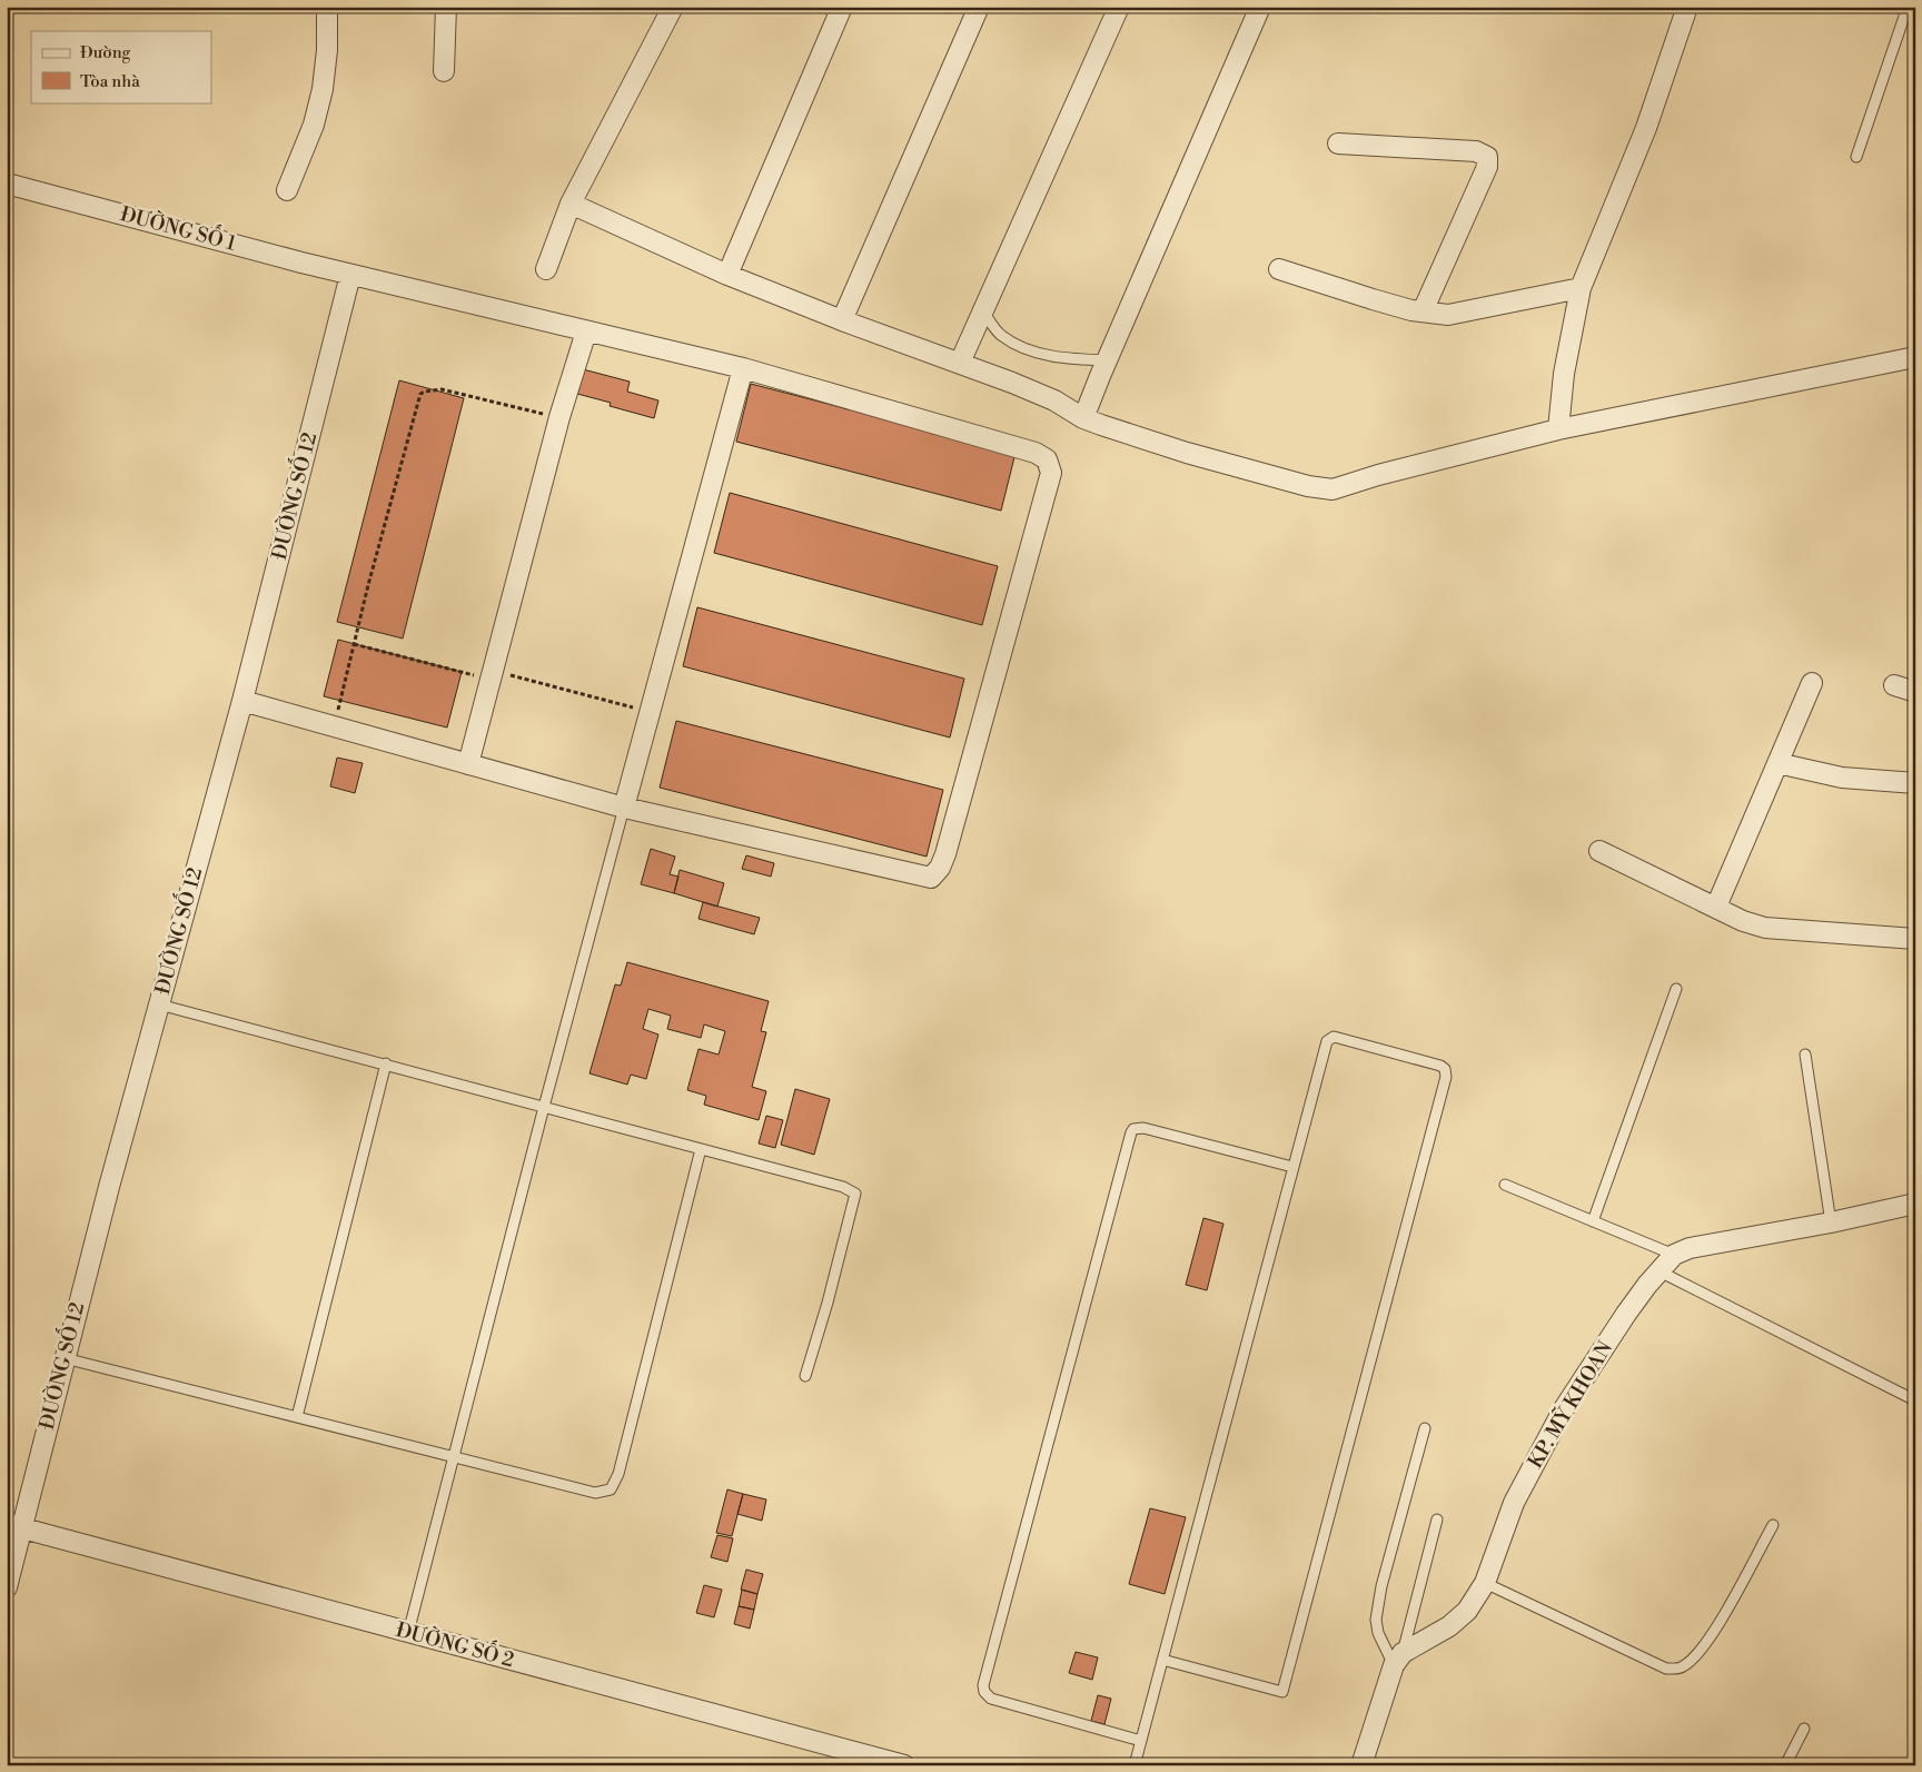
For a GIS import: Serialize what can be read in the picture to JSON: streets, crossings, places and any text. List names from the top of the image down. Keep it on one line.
{"streets":{"street":["ĐƯỜNG SỐ 1","ĐƯỜNG SỐ 12","KP. MỸ KHOAN","ĐƯỜNG SỐ 2"]},"crossings":[["ĐƯỜNG SỐ 1","ĐƯỜNG SỐ 12"],["ĐƯỜNG SỐ 12","ĐƯỜNG SỐ 2"]],"legend":["Đường","Tòa nhà"]}
